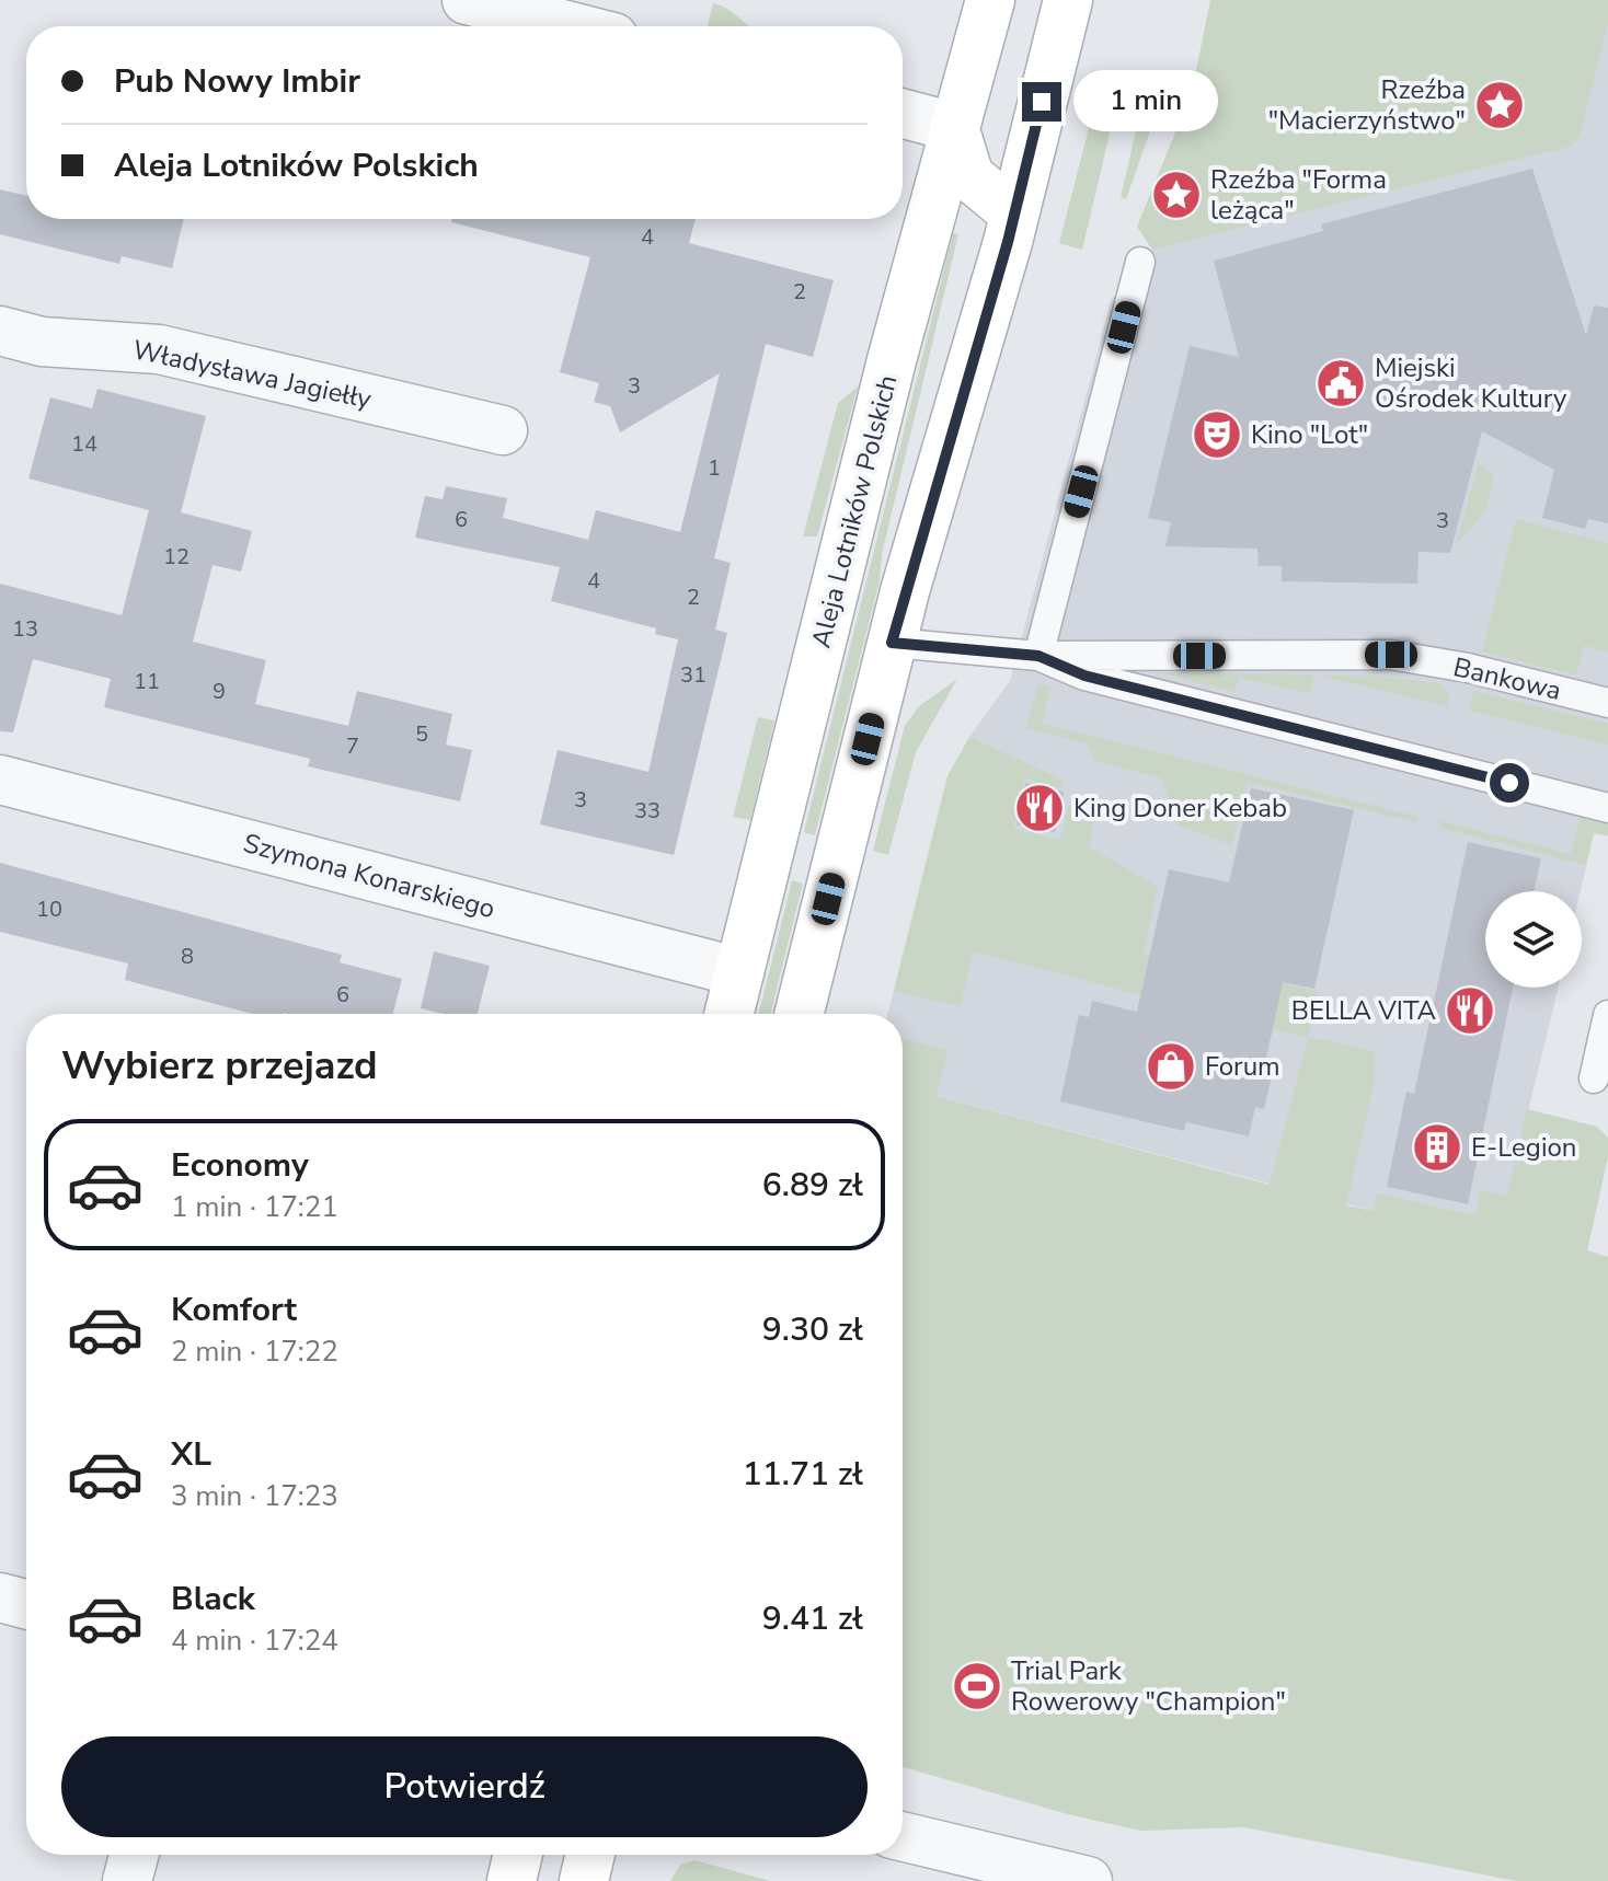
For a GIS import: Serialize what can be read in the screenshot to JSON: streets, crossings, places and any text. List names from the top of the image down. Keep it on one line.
{"streets":{"street":["Władysława Jagiełły","Aleja Lotników Polskich","Szymona Konarskiego"],"lane":["Bankowa"]},"crossings":[["Aleja Lotników Polskich","Szymona Konarskiego"]],"places":{"place":["Rzeźba \"Macierzyństwo\"","Rzeźba \"Forma leżąca\""],"public building":["Miejski Ośrodek Kultury"],"theatre":["Kino \"Lot\""],"restaurant":["King Doner Kebab","BELLA VITA"],"shop":["Forum"],"building":["E-Legion"],"sports":["Trial Park Rowerowy \"Champion\""]},"house_numbers":["4","2","3","14","1","6","3","12","4","2","13","31","11","9","5","7","3","33","10","8","6"],"page":{"banner":["Pub Nowy Imbir","Aleja Lotników Polskich"],"bubble":"1 min","heading":"Wybierz przejazd","list":[{"name":"Economy","note":"1 min · 17:21","value":"6.89 zł"},{"name":"Komfort","note":"2 min · 17:22","value":"9.30 zł"},{"name":"XL","note":"3 min · 17:23","value":"11.71 zł"},{"name":"Black","note":"4 min · 17:24","value":"9.41 zł"}],"buttons":"Potwierdź"}}
